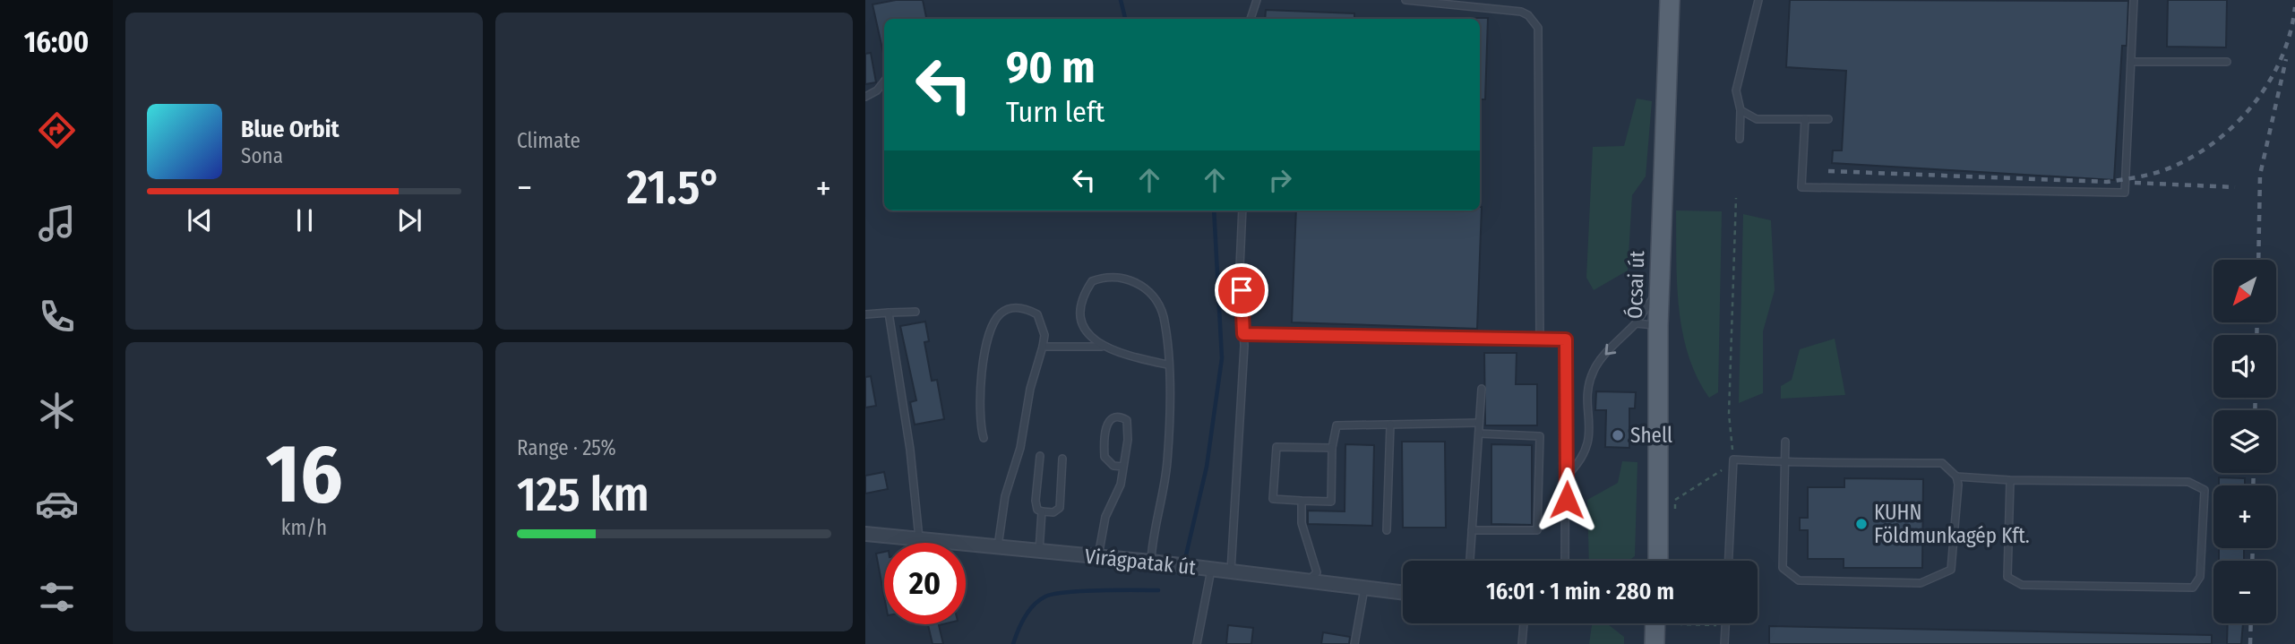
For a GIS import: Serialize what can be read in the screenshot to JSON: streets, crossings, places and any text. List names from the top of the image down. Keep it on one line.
{"streets":{"main road":["Ócsai út"],"street":["Virágpatak út"]},"places":["Shell","KUHN Földmunkagép Kft."],"north":"bottom left","page":{"tabs":"16:00","tile":["Climate",["16","km/h"],["Range · 25%","125 km"]],"turn":["90 m","Turn left"],"song":["Blue Orbit","Sona"],"heat":["−","21.5°","+"],"map_buttons":["+","−"],"limit":"20","trip":"16:01 · 1 min · 280 m"}}
